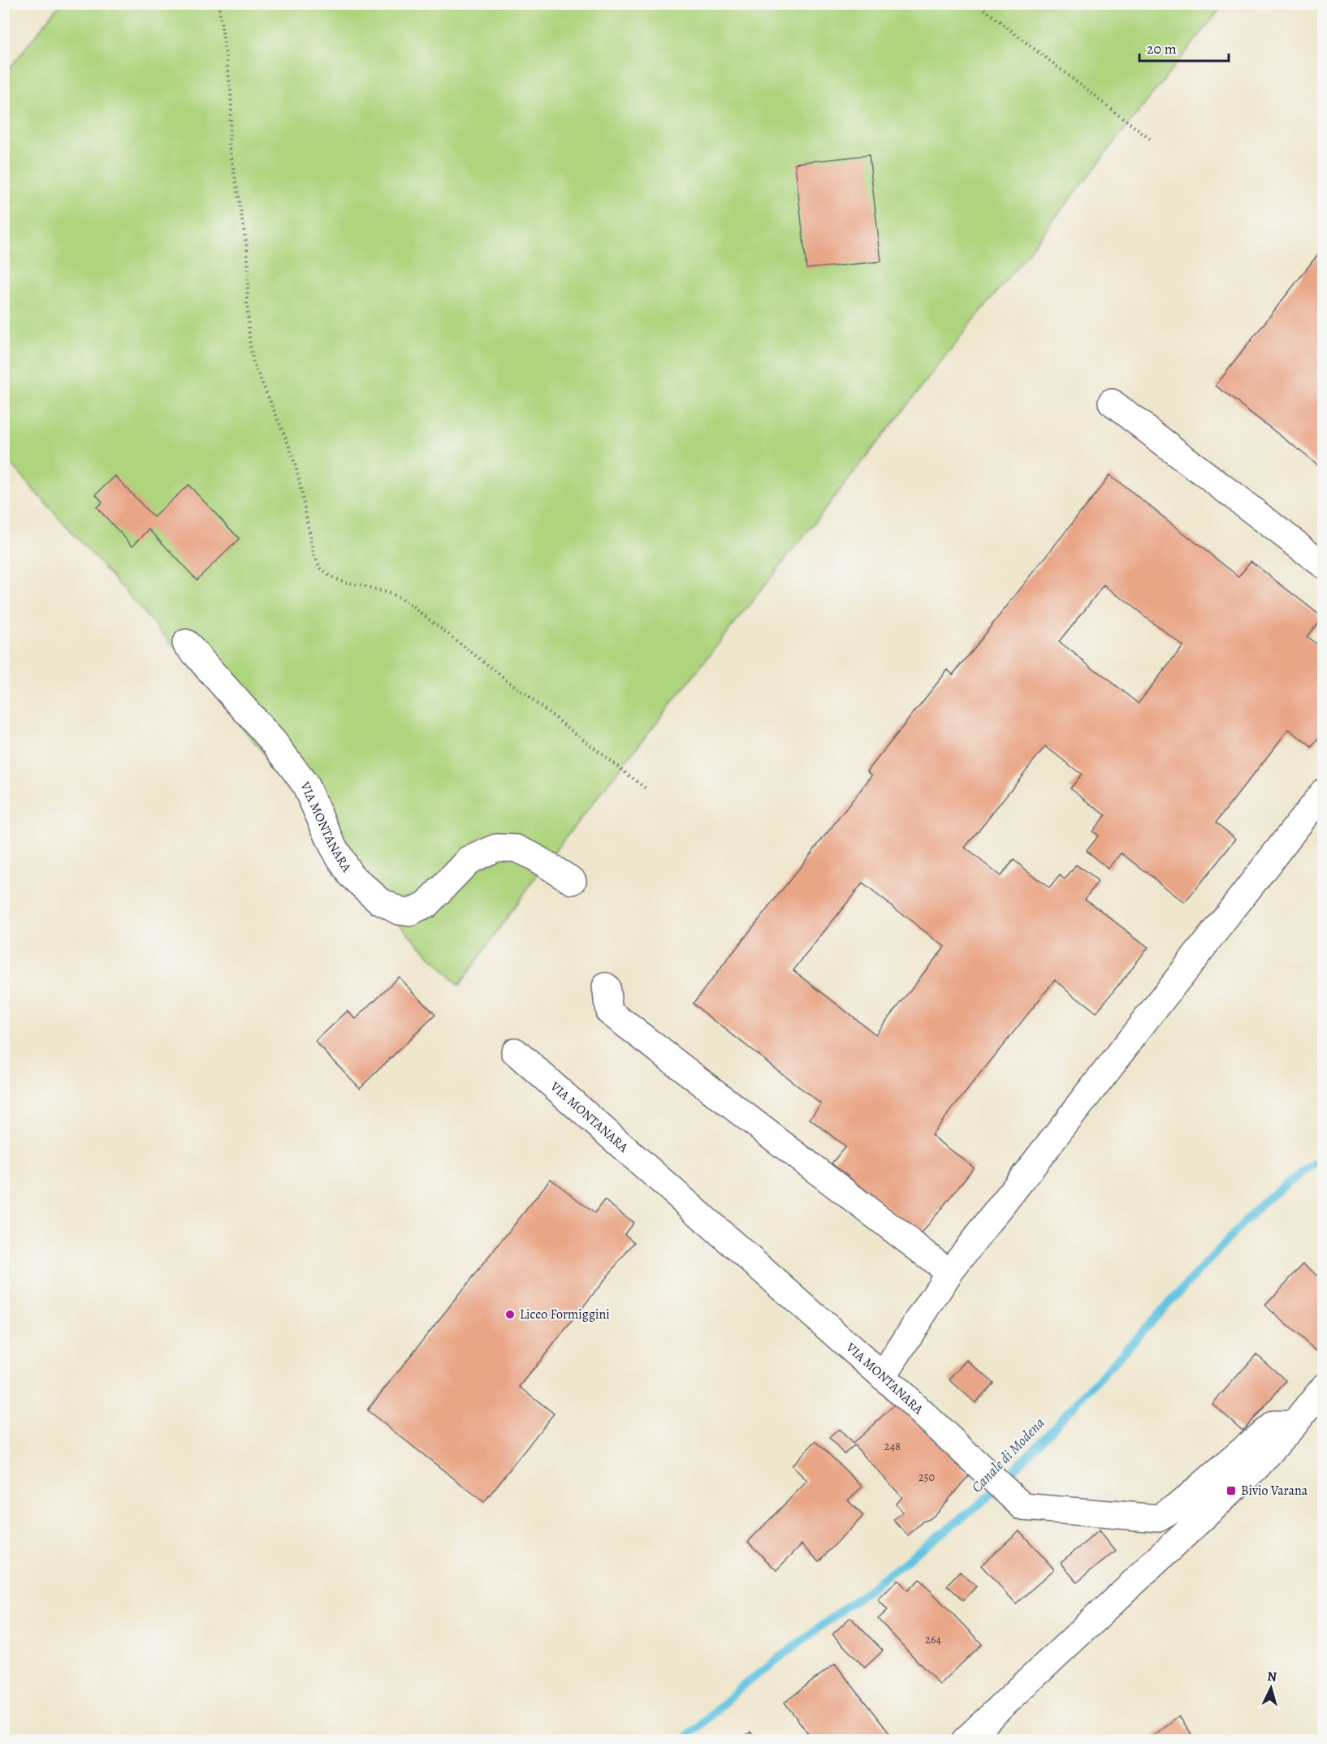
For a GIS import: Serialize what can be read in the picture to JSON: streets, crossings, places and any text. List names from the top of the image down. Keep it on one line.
{"streets":{"main road":["VIA MONTANARA"]},"water":["Canale di Modena"],"places":{"other":["Liceo Formiggini"],"transit":["Bivio Varana"]},"house_numbers":["248","250","264"],"scale_bar":"20 m","north":"top"}
